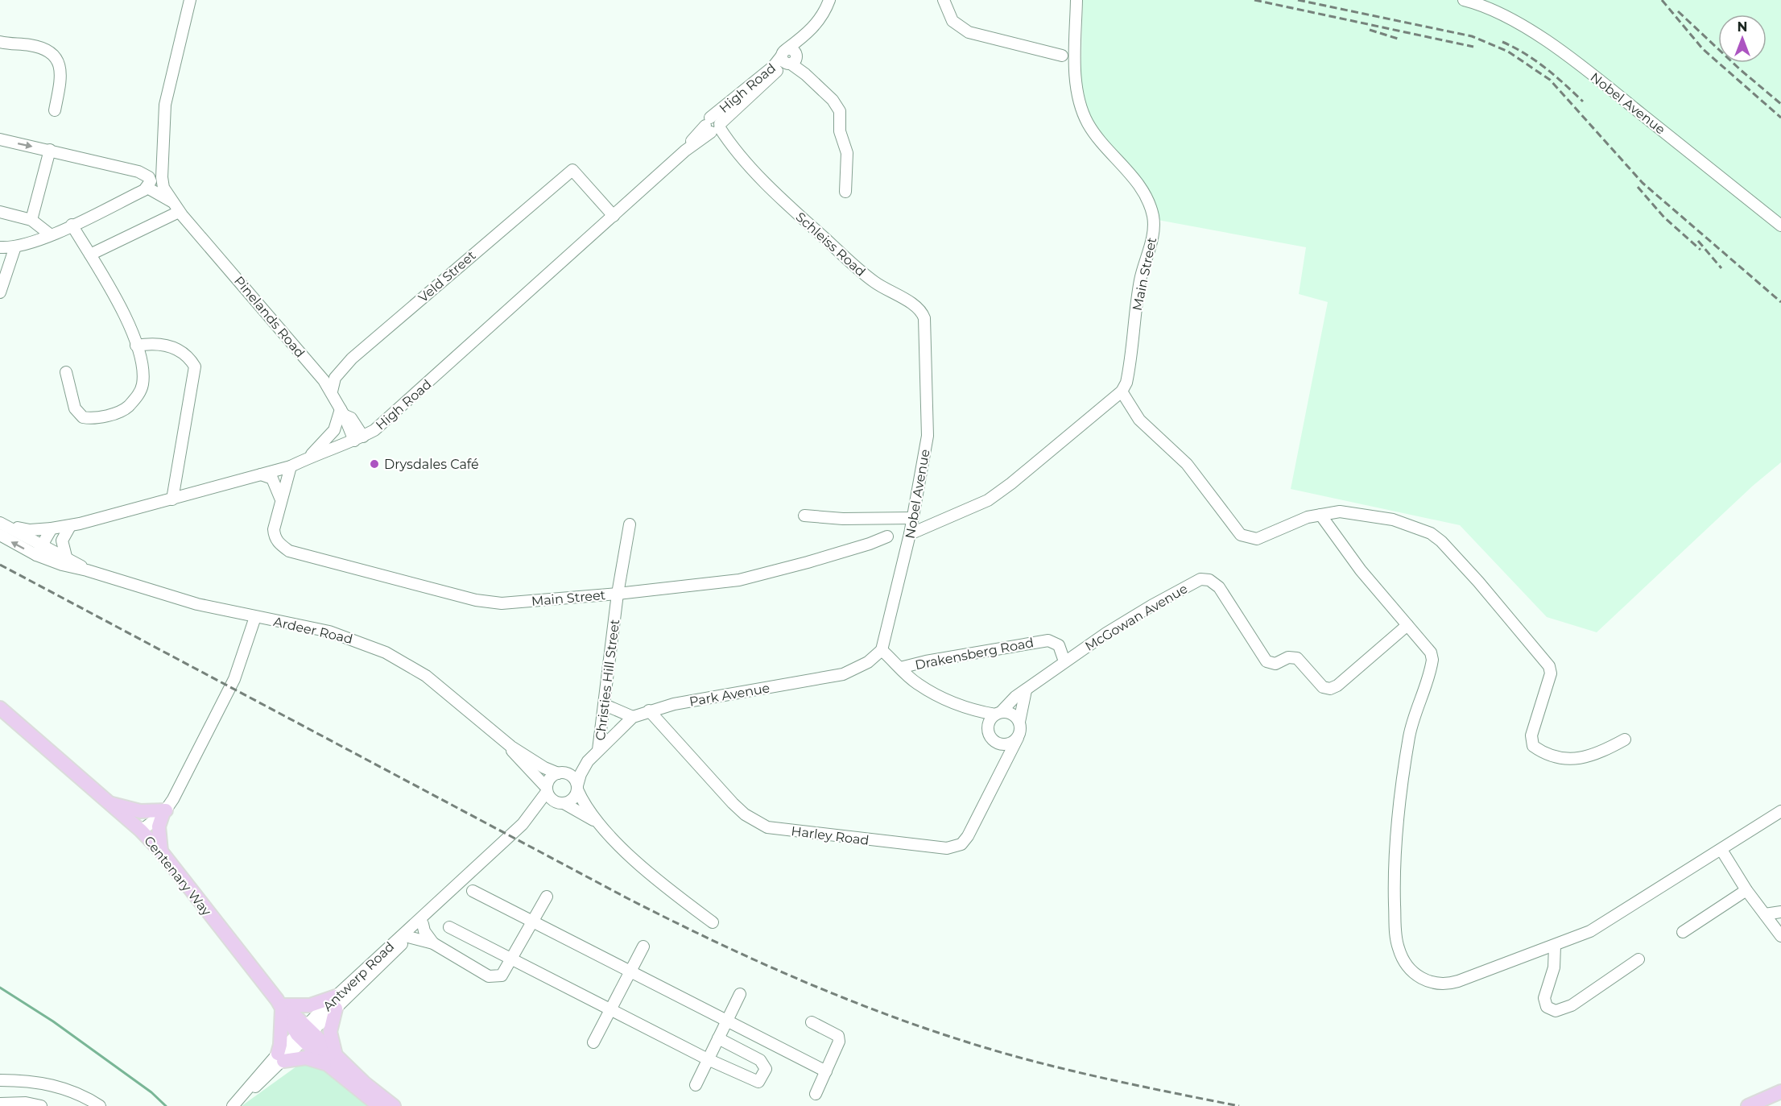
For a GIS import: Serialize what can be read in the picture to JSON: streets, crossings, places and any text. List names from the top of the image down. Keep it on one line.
{"streets":{"main road":["Centenary Way"],"street":["High Road","Nobel Avenue","Schleiss Road","Main Street","Veld Street","Pinelands Road","McGowan Avenue","Ardeer Road","Drakensberg Road","Christies Hill Street","Park Avenue","Harley Road","Antwerp Road"]},"crossings":[["High Road","Schleiss Road"],["High Road","Main Street"],["High Road","Veld Street"],["High Road","Pinelands Road"],["High Road","Ardeer Road"],["Nobel Avenue","Schleiss Road"],["Nobel Avenue","Park Avenue"],["Main Street","Christies Hill Street"],["Veld Street","Pinelands Road"],["McGowan Avenue","Drakensberg Road"],["McGowan Avenue","Harley Road"],["Ardeer Road","Park Avenue"],["Ardeer Road","Antwerp Road"],["Christies Hill Street","Park Avenue"],["Park Avenue","Harley Road"],["Park Avenue","Antwerp Road"],["Centenary Way","Antwerp Road"]],"places":["Drysdales Café"],"north":"top"}
